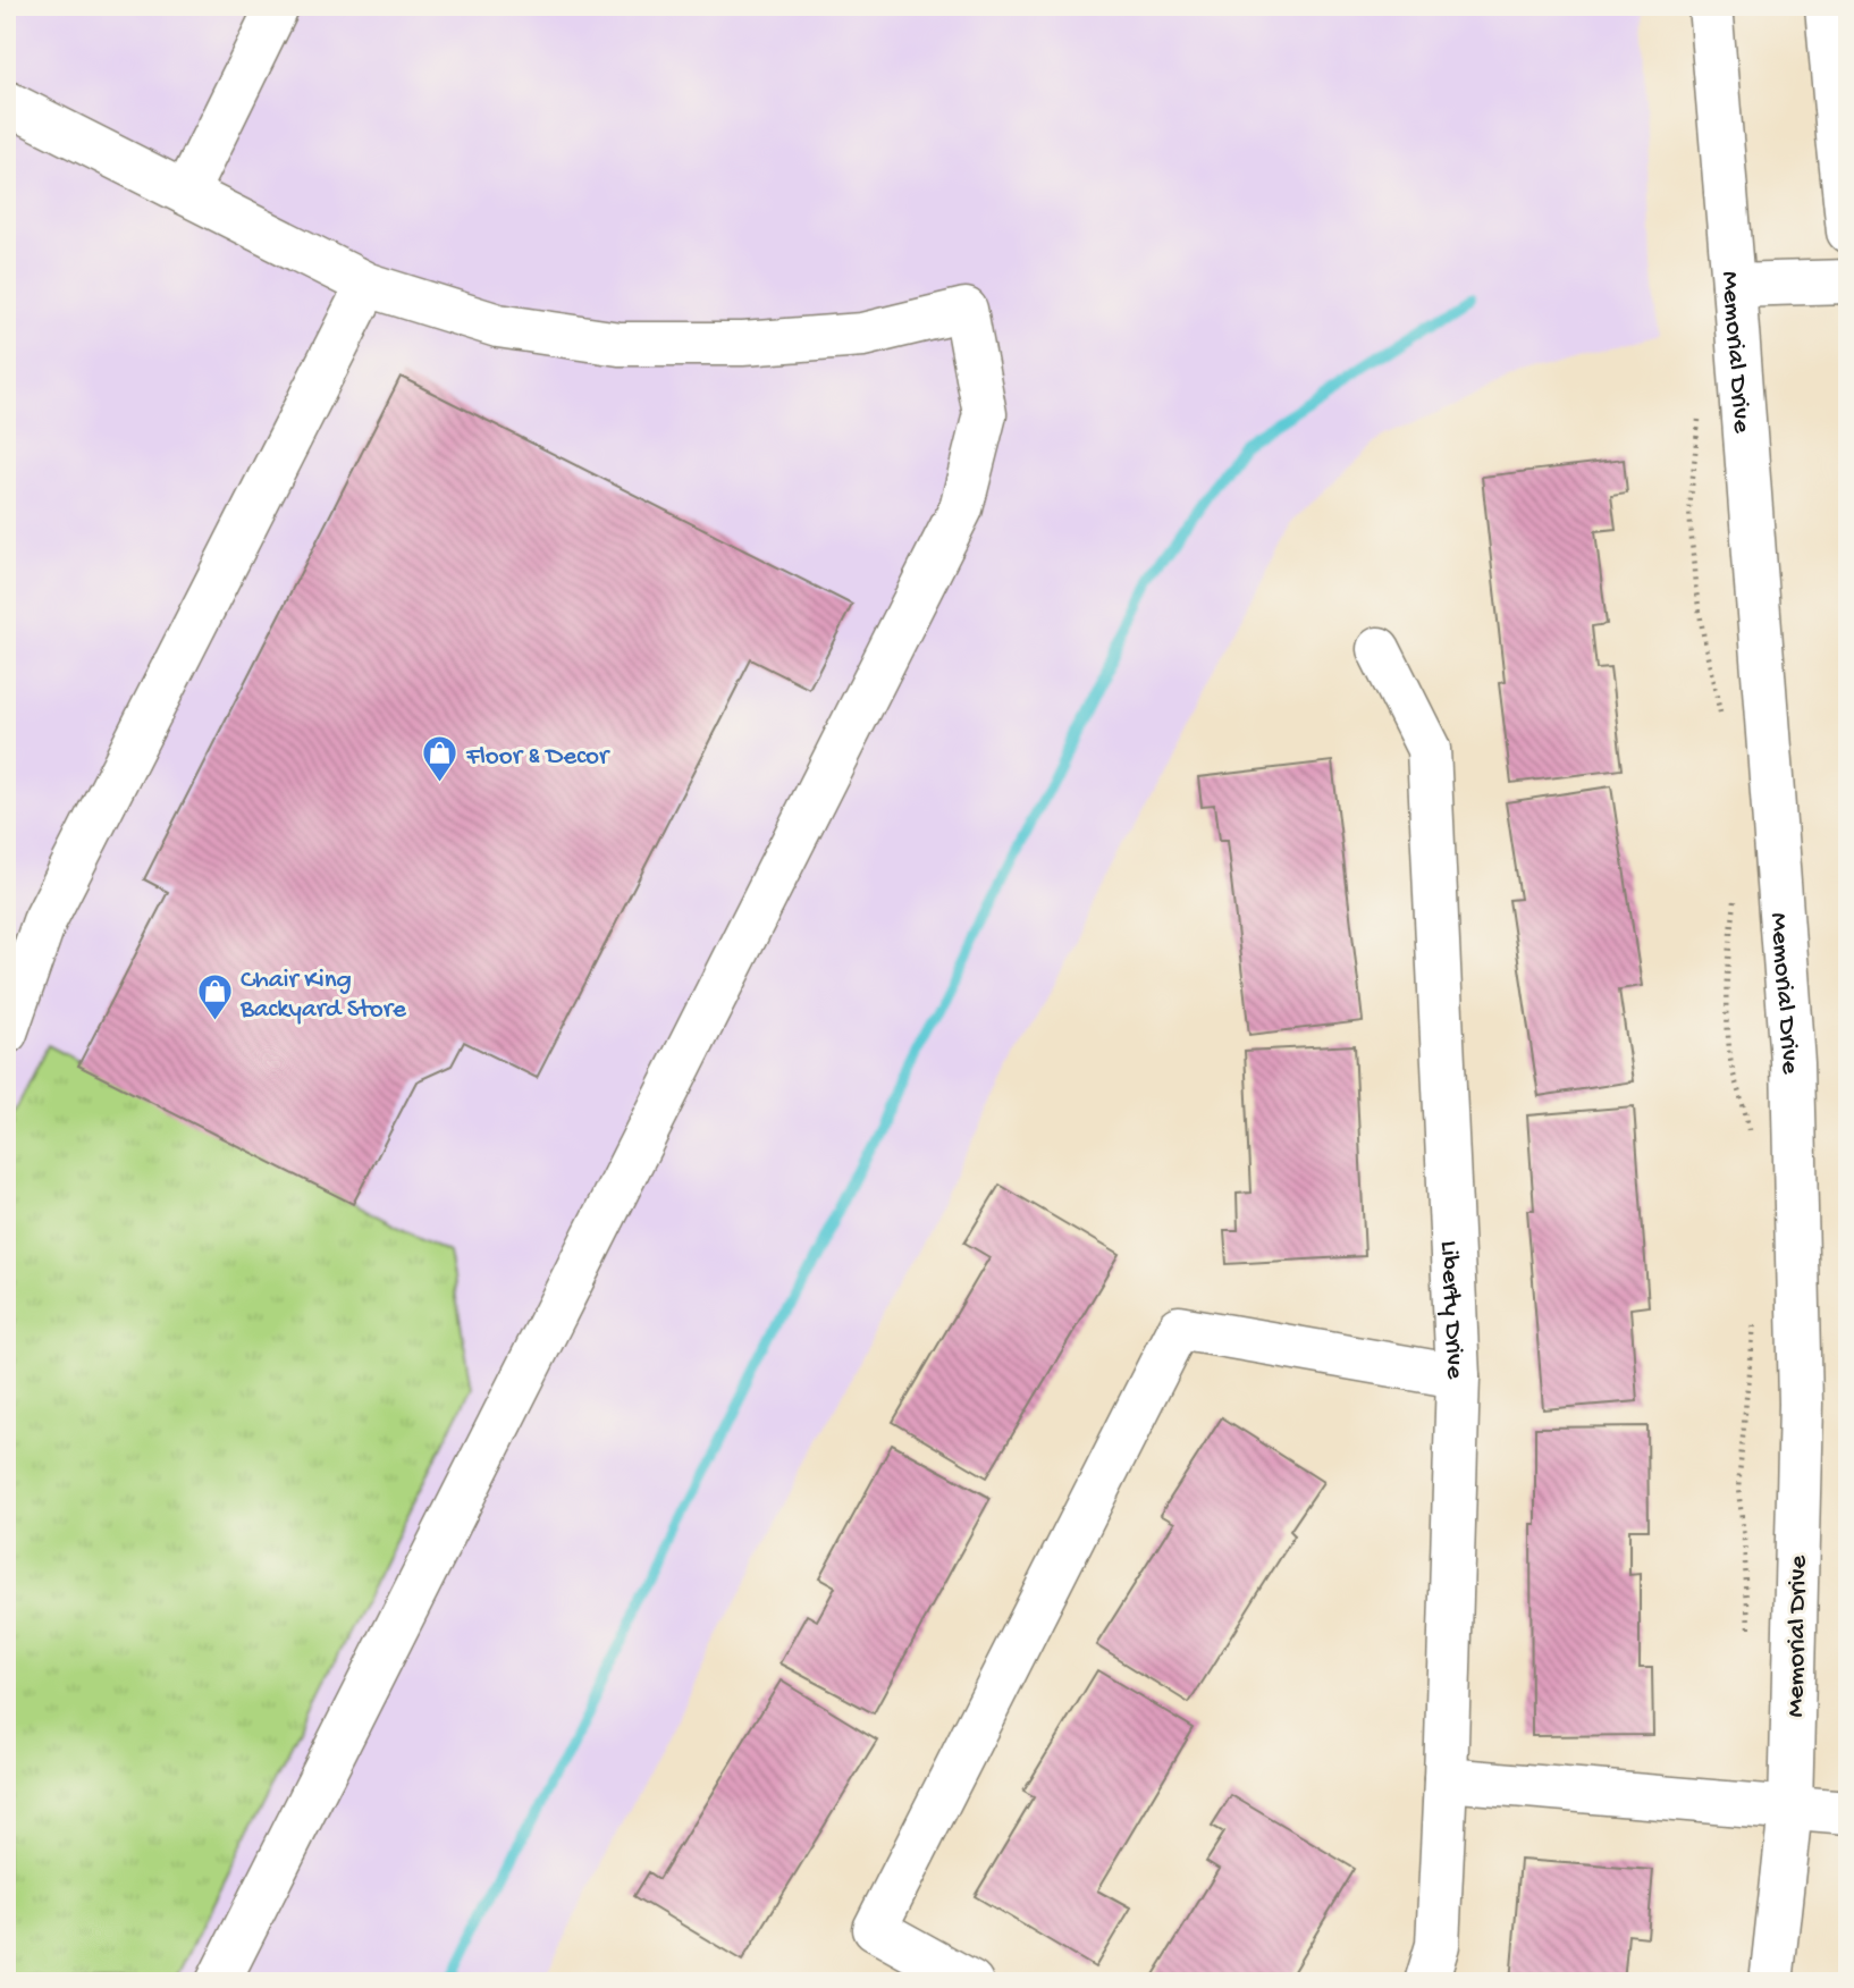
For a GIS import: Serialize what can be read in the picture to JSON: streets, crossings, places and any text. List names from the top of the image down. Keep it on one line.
{"streets":{"street":["Memorial Drive","Liberty Drive"]},"places":{"shop":["Floor & Decor","Chair King Backyard Store"]}}
